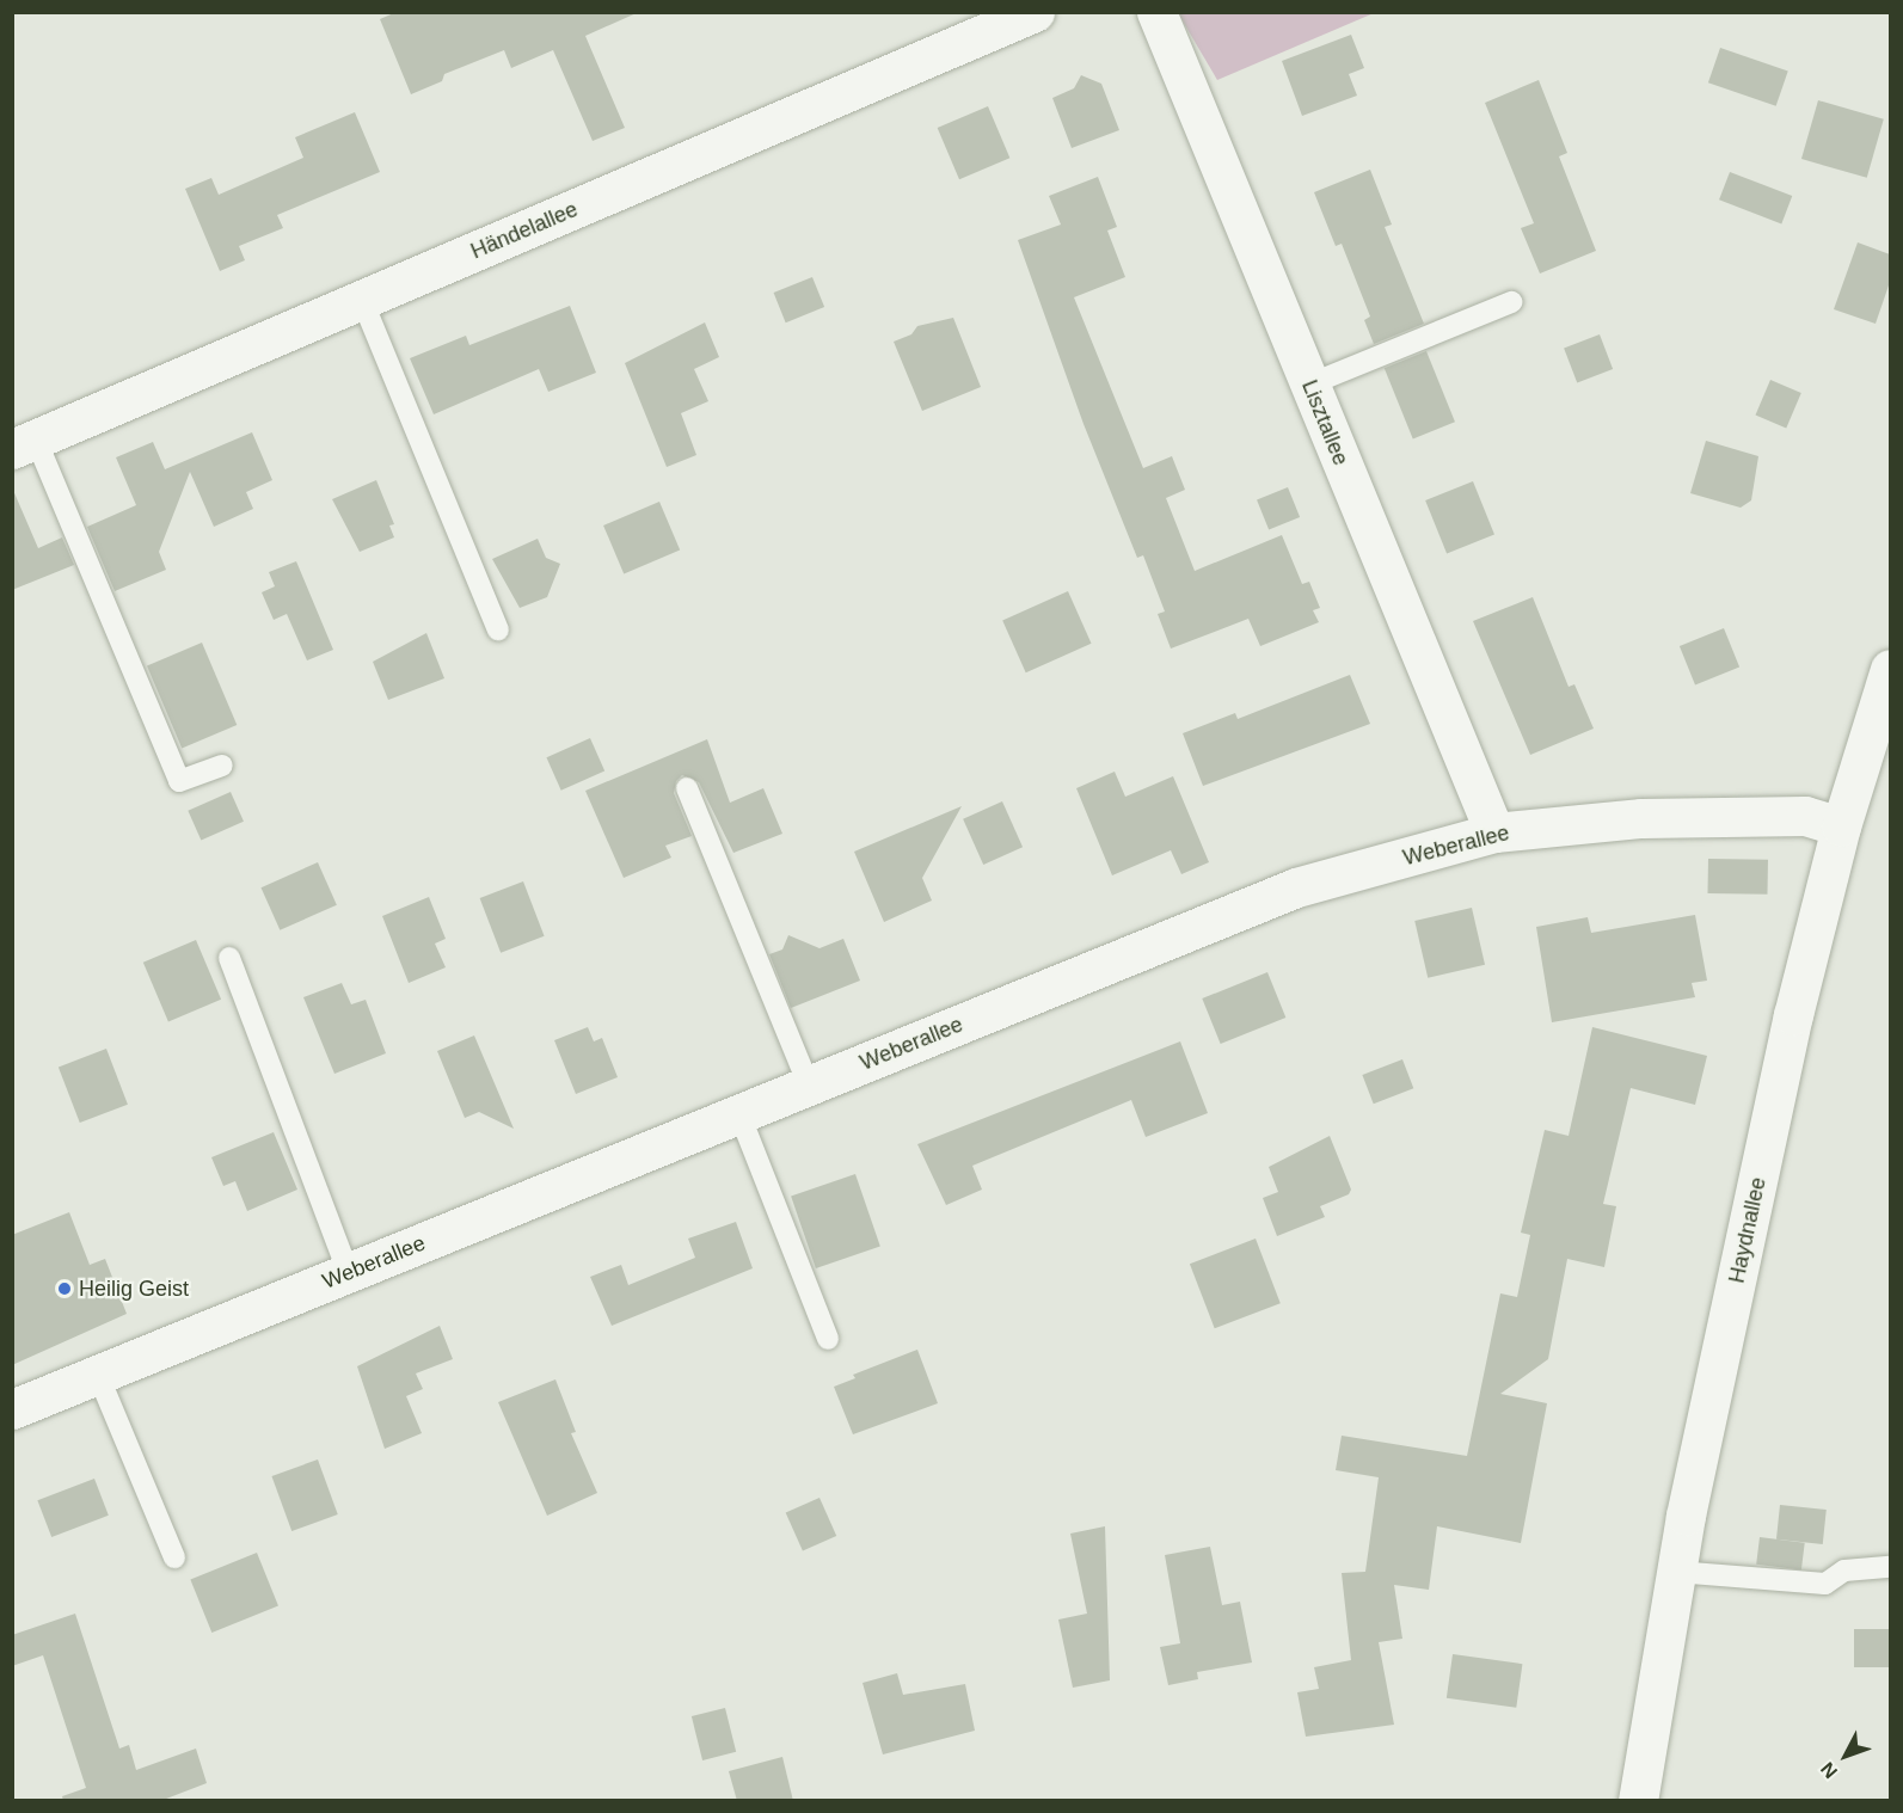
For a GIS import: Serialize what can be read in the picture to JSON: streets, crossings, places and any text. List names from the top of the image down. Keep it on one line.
{"streets":{"street":["Händelallee","Lisztallee","Weberallee","Haydnallee"]},"crossings":[["Lisztallee","Weberallee"],["Weberallee","Haydnallee"]],"places":["Heilig Geist"],"north":"bottom left"}
